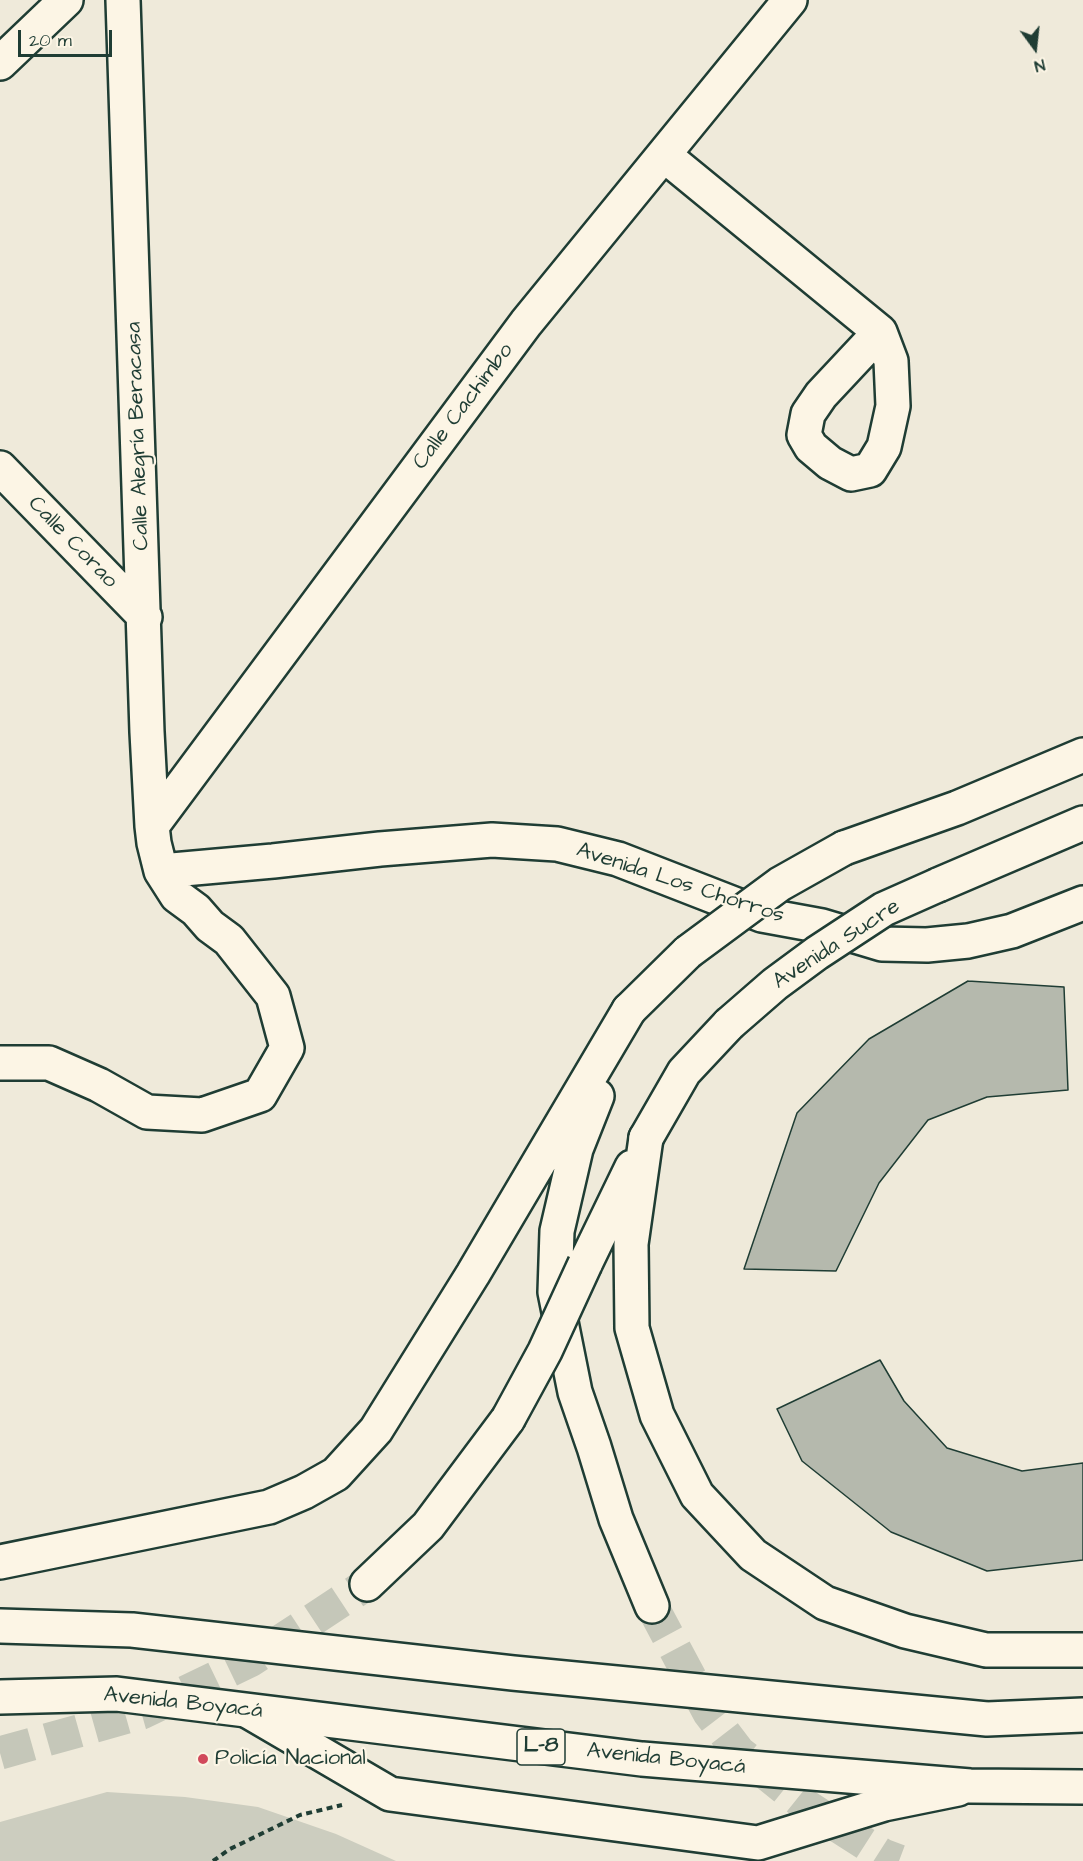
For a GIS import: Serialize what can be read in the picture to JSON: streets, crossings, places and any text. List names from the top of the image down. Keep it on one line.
{"streets":{"main road":["Calle Cachimbo","Calle Alegría Beracasa","Calle Corao","Avenida Los Chorros","Avenida Sucre","Avenida Boyacá","L-8"]},"crossings":[["Calle Cachimbo","Calle Alegría Beracasa"],["Calle Alegría Beracasa","Calle Corao"],["Calle Alegría Beracasa","Avenida Los Chorros"]],"places":["Policía Nacional"],"scale_bar":"20 m","north":"bottom"}
